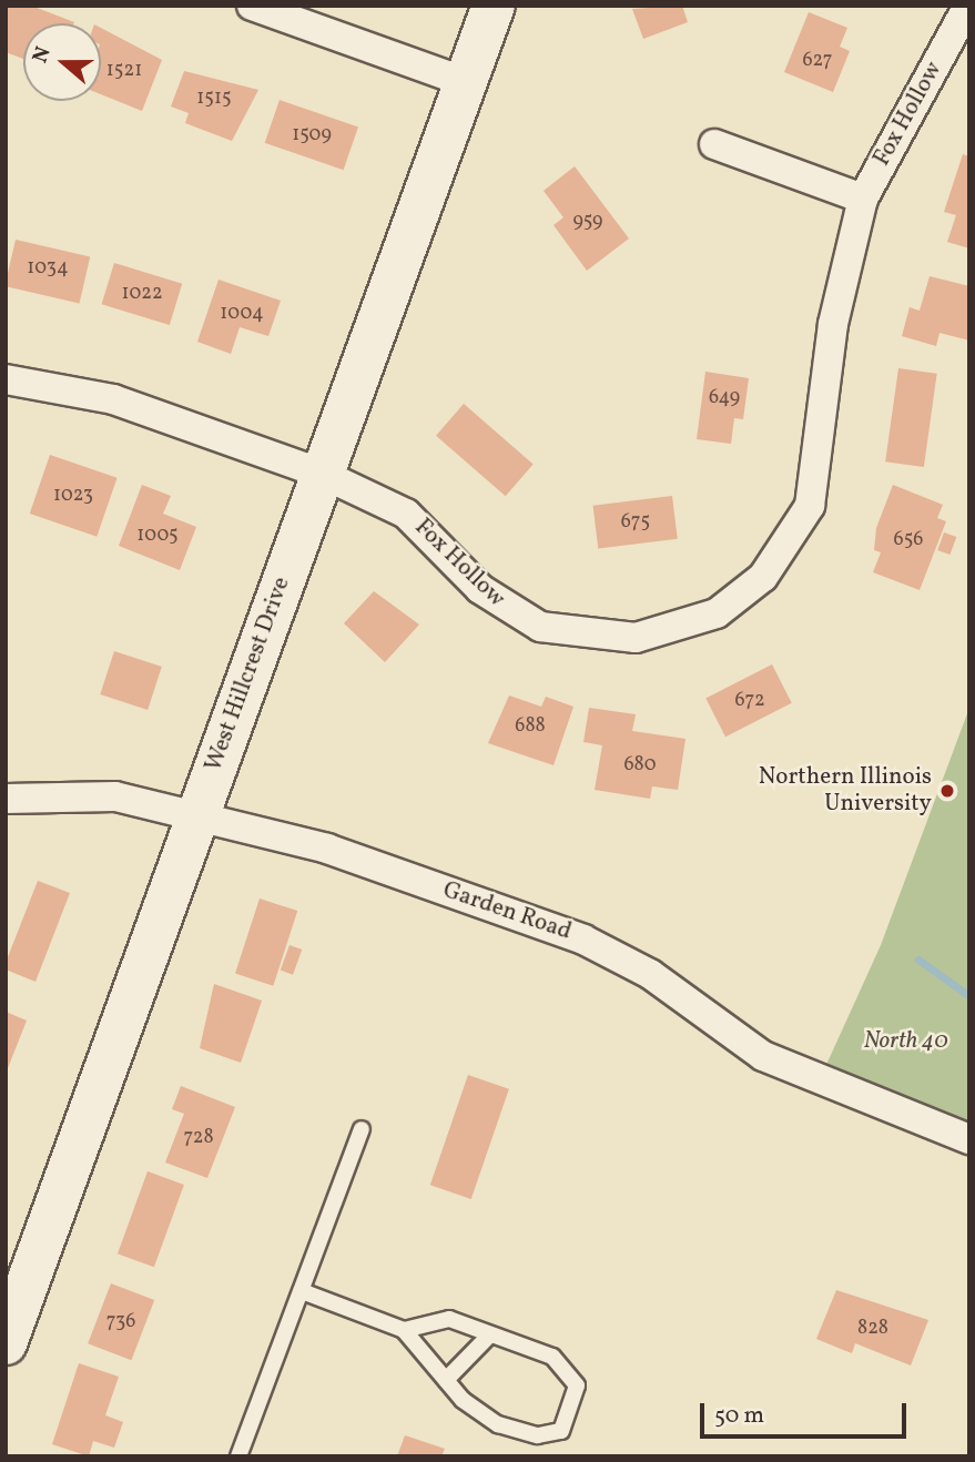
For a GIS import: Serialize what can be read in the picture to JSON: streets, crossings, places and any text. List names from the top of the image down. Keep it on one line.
{"streets":{"street":["Fox Hollow","West Hillcrest Drive","Garden Road"]},"crossings":[["Fox Hollow","West Hillcrest Drive"],["West Hillcrest Drive","Garden Road"]],"parks":["North 40"],"places":["Northern Illinois University"],"house_numbers":["627","1521","1515","1509","959","1034","1022","1004","649","1023","675","1005","656","672","688","680","728","736","828"],"scale_bar":"50 m","north":"left"}
